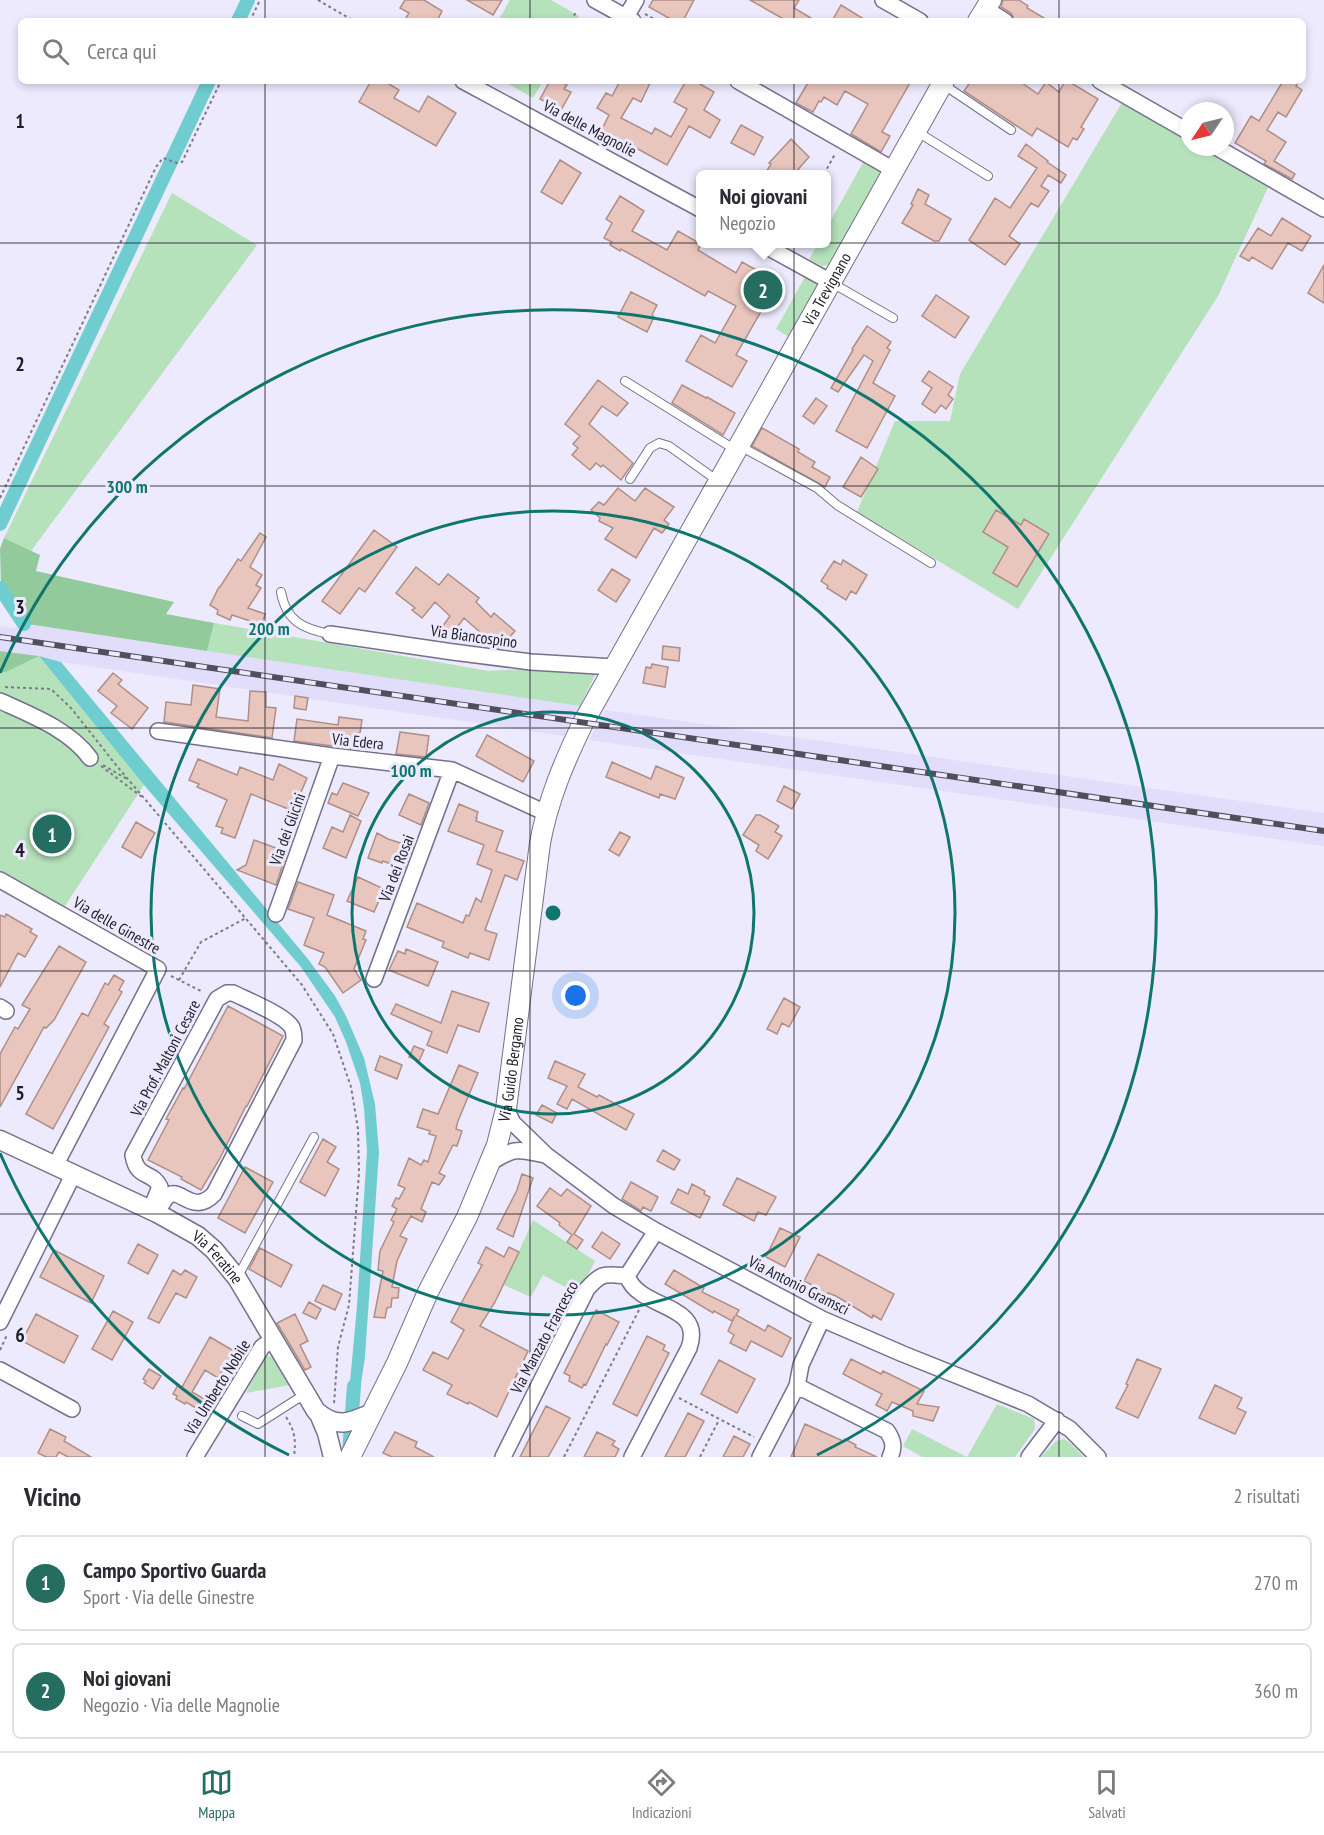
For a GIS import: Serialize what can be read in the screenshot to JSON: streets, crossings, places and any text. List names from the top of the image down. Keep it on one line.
{"streets":{"main road":["Via Trevignano","Via Guido Bergamo"],"street":["Via delle Magnolie","Via Biancospino","Via Edera","Via dei Glicini","Via dei Rosai","Via delle Ginestre","Via Prof. Maltoni Cesare","Via Feratine","Via Antonio Gramsci","Via Manzato Francesco","Via Umberto Nobile"]},"crossings":[["Via Trevignano","Via Biancospino"],["Via Trevignano","Via Guido Bergamo"],["Via Biancospino","Via Guido Bergamo"],["Via Edera","Via dei Glicini"],["Via Edera","Via dei Rosai"],["Via Edera","Via Guido Bergamo"],["Via delle Ginestre","Via Prof. Maltoni Cesare"],["Via Prof. Maltoni Cesare","Via Feratine"],["Via Guido Bergamo","Via Antonio Gramsci"],["Via Feratine","Via Umberto Nobile"]],"north":"bottom left","page":{"search":"Cerca qui","popup":["Noi giovani","Negozio"],"pins":["2","1"],"heading":["Vicino","2 risultati"],"list":[{"mark":"1","name":"Campo Sportivo Guarda","note":"Sport · Via delle Ginestre","value":"270 m"},{"mark":"2","name":"Noi giovani","note":"Negozio · Via delle Magnolie","value":"360 m"}],"nav":["Mappa","Indicazioni","Salvati"]},"grid":{"rows":["1","2","3","4","5","6"]},"rings":["300 m","200 m","100 m"]}
